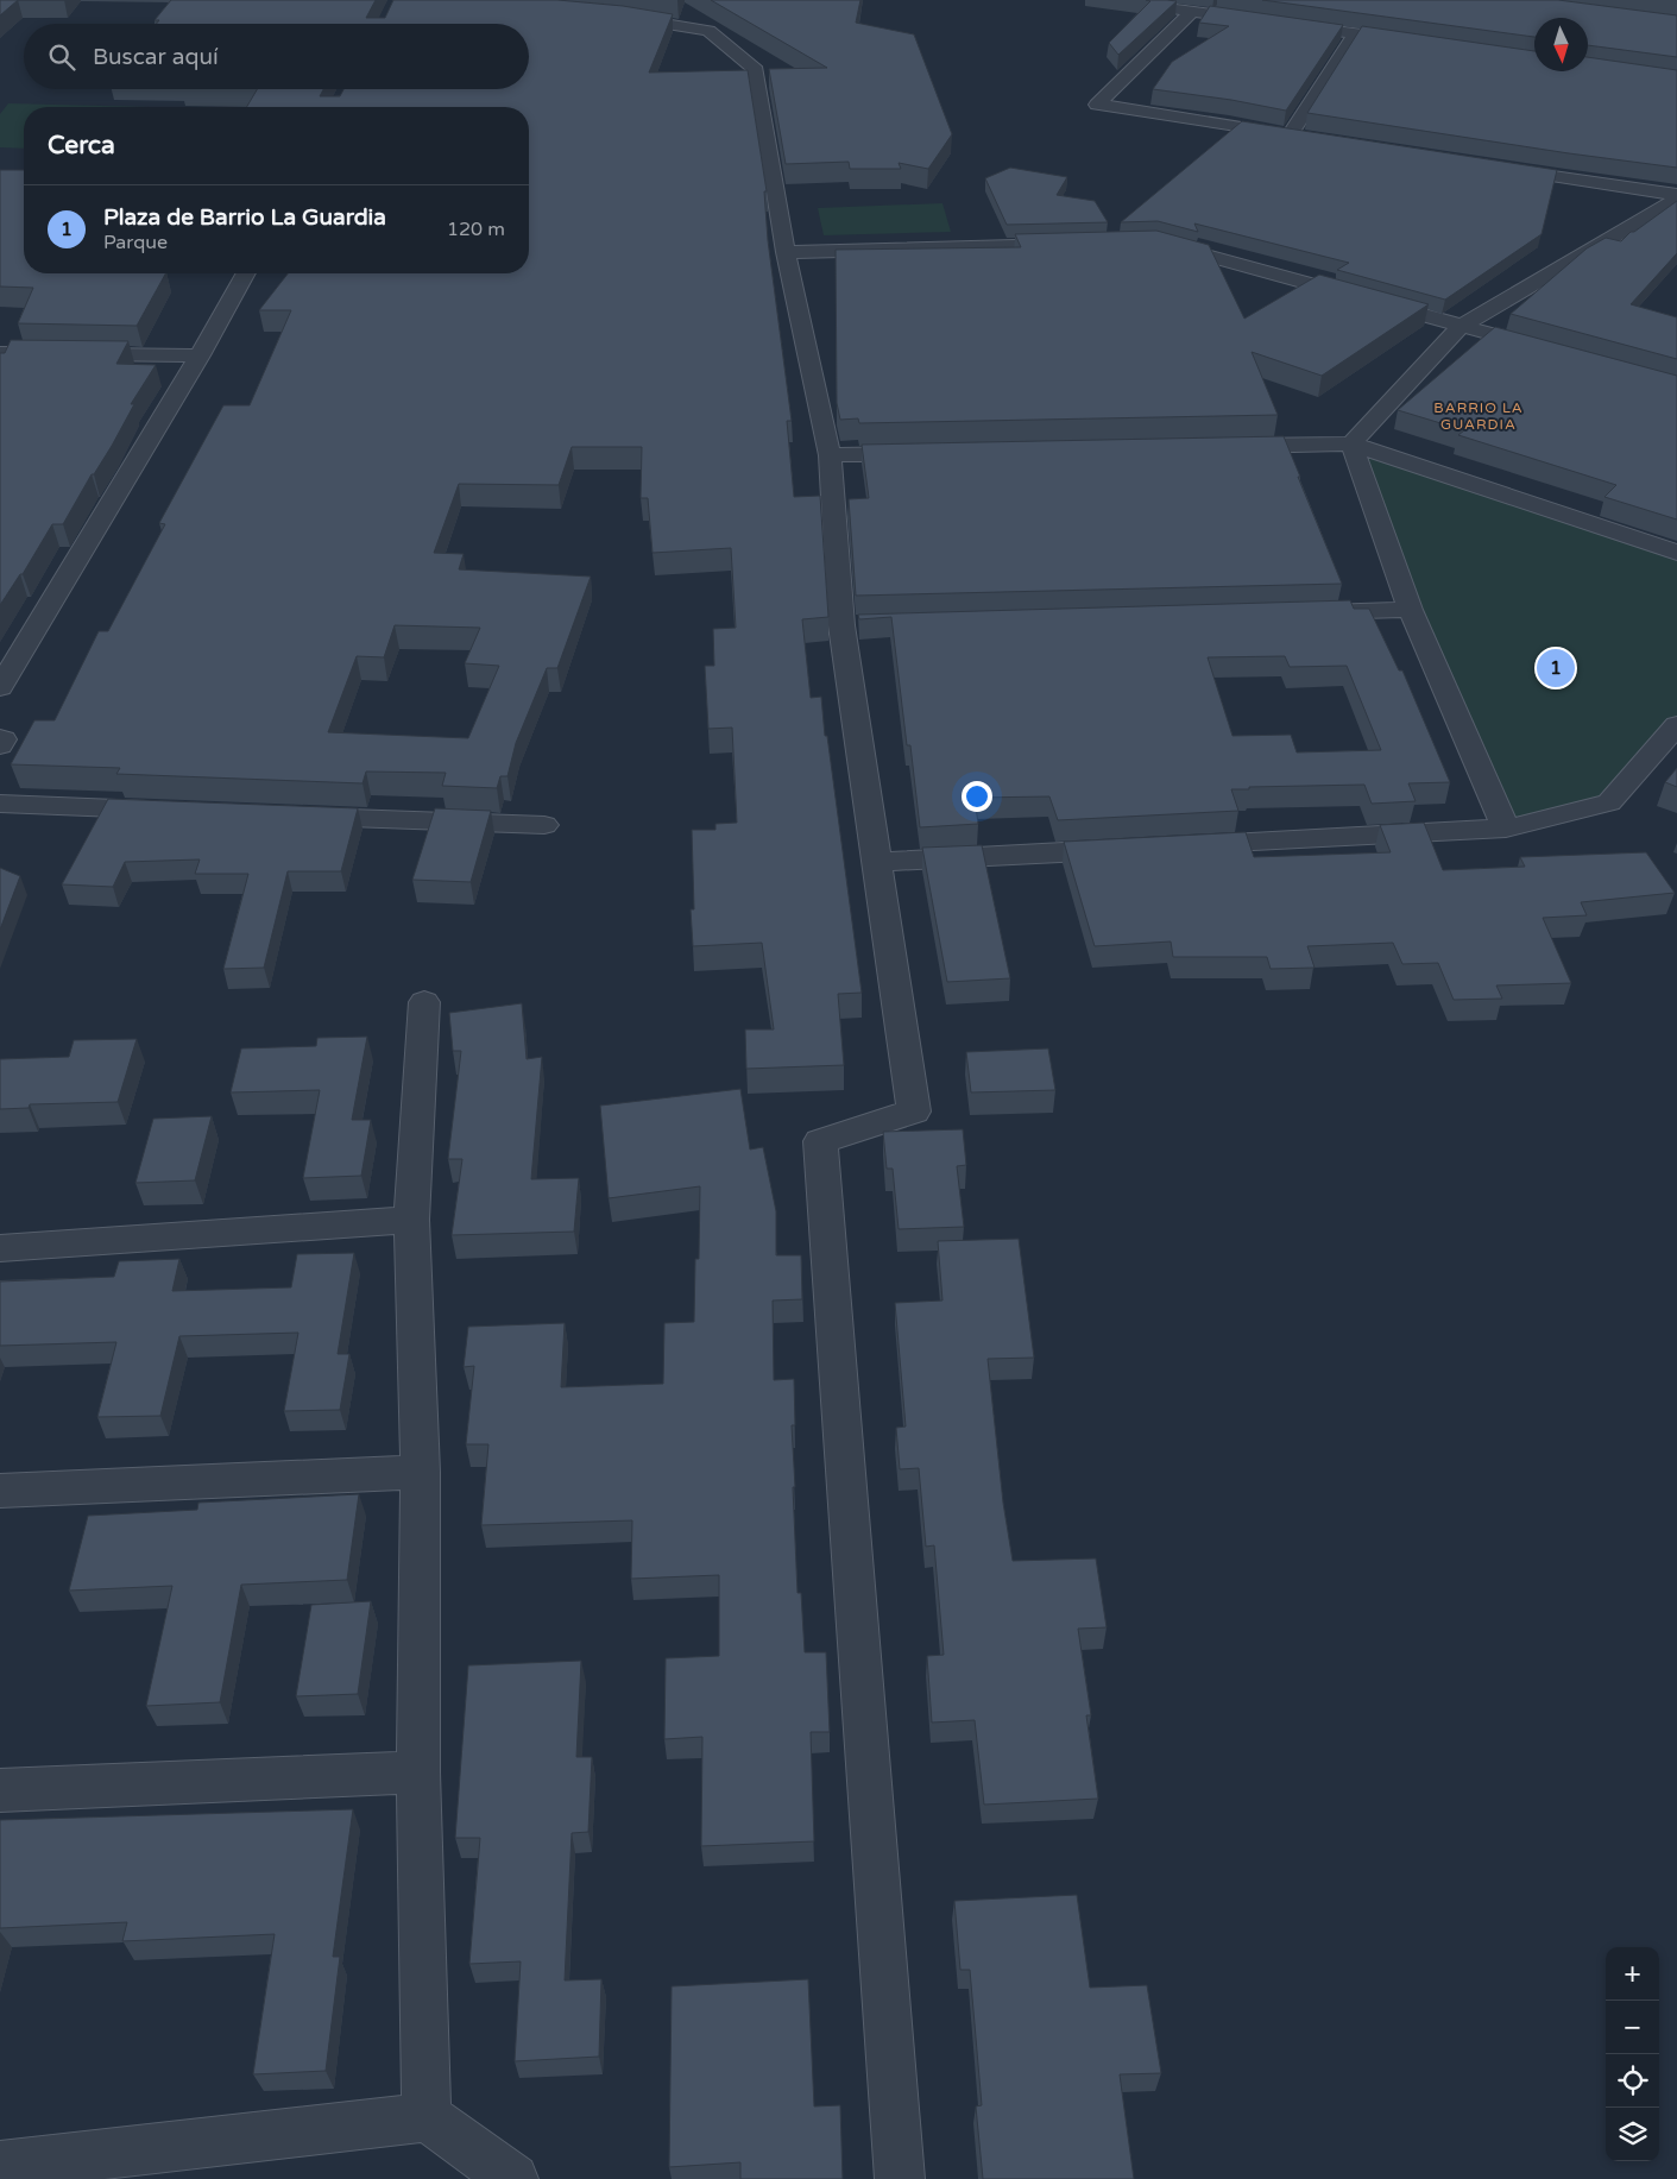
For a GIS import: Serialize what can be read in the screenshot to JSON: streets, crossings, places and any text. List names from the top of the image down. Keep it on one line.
{"districts":["BARRIO LA GUARDIA"],"north":"bottom","page":{"search":"Buscar aquí","heading":"Cerca","list":[{"mark":"1","name":"Plaza de Barrio La Guardia","note":"Parque","value":"120 m"}],"pins":"1","map_buttons":["+","−"]}}
